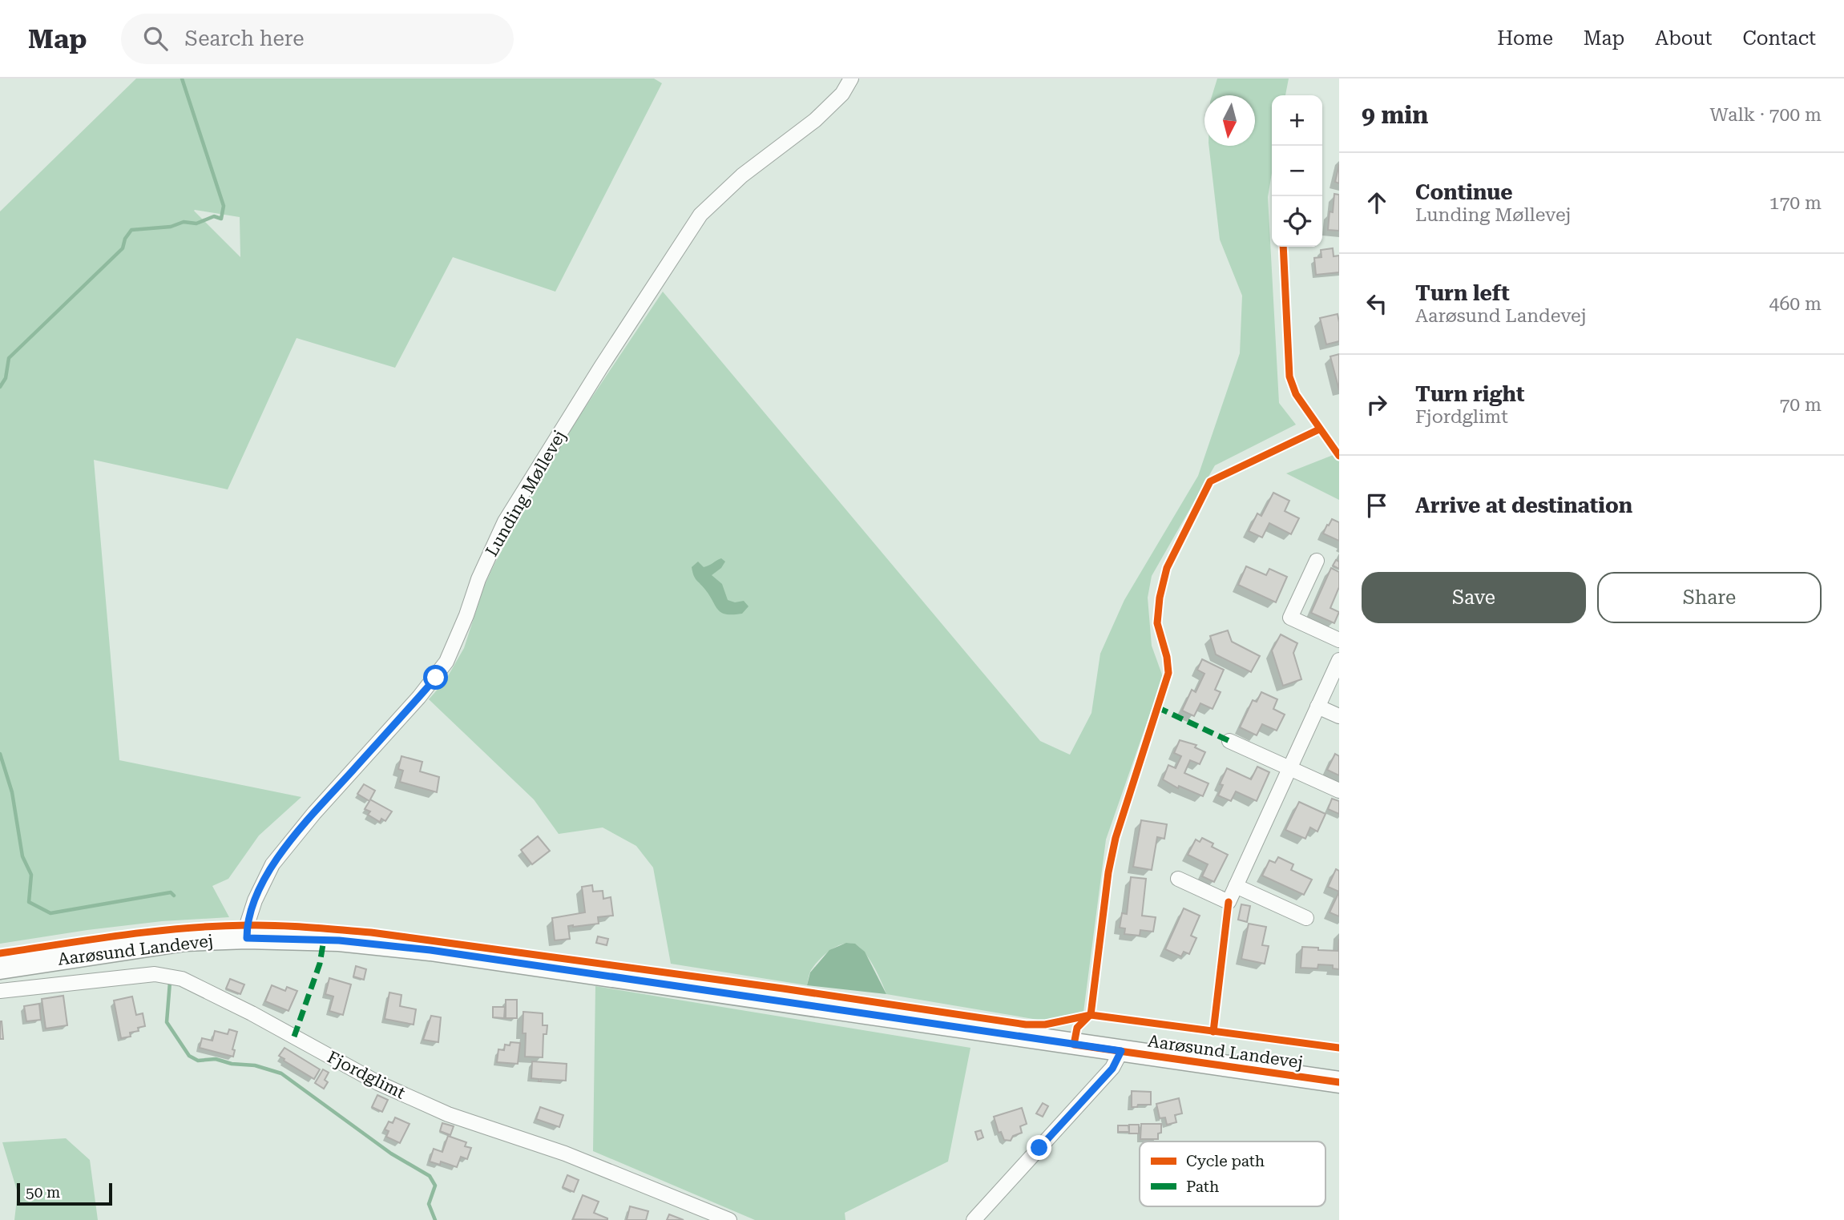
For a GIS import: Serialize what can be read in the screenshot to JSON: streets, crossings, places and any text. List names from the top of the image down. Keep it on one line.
{"streets":{"street":["Lunding Møllevej","Aarøsund Landevej","Fjordglimt"]},"crossings":[["Lunding Møllevej","Aarøsund Landevej"]],"legend":["Cycle path","Path"],"scale_bar":"50 m","north":"bottom","page":{"header":"Map","search":"Search here","nav":["Home","Map","About","Contact"],"heading":["9 min","Walk · 700 m"],"map_buttons":["+","−"],"list":[["Continue","Lunding Møllevej","170 m"],["Turn left","Aarøsund Landevej","460 m"],["Turn right","Fjordglimt","70 m"],"Arrive at destination"],"buttons":["Save","Share"],"scale":"50 m"}}
